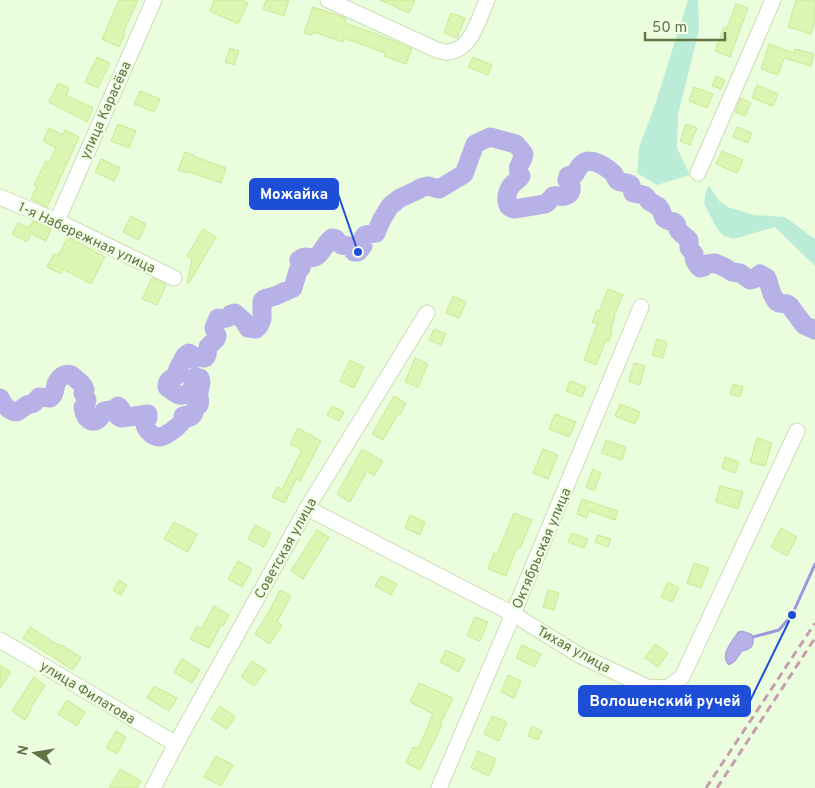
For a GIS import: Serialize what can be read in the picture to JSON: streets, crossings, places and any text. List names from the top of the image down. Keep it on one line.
{"streets":{"street":["улица Карасёва","1-я Набережная улица","Советская улица","Октябрьская улица","Тихая улица","улица Филатова"]},"crossings":[["улица Карасёва","1-я Набережная улица"],["Советская улица","Тихая улица"],["Советская улица","улица Филатова"],["Октябрьская улица","Тихая улица"]],"places":["Можайка","Волошенский ручей"],"scale_bar":"50 m","north":"left"}
